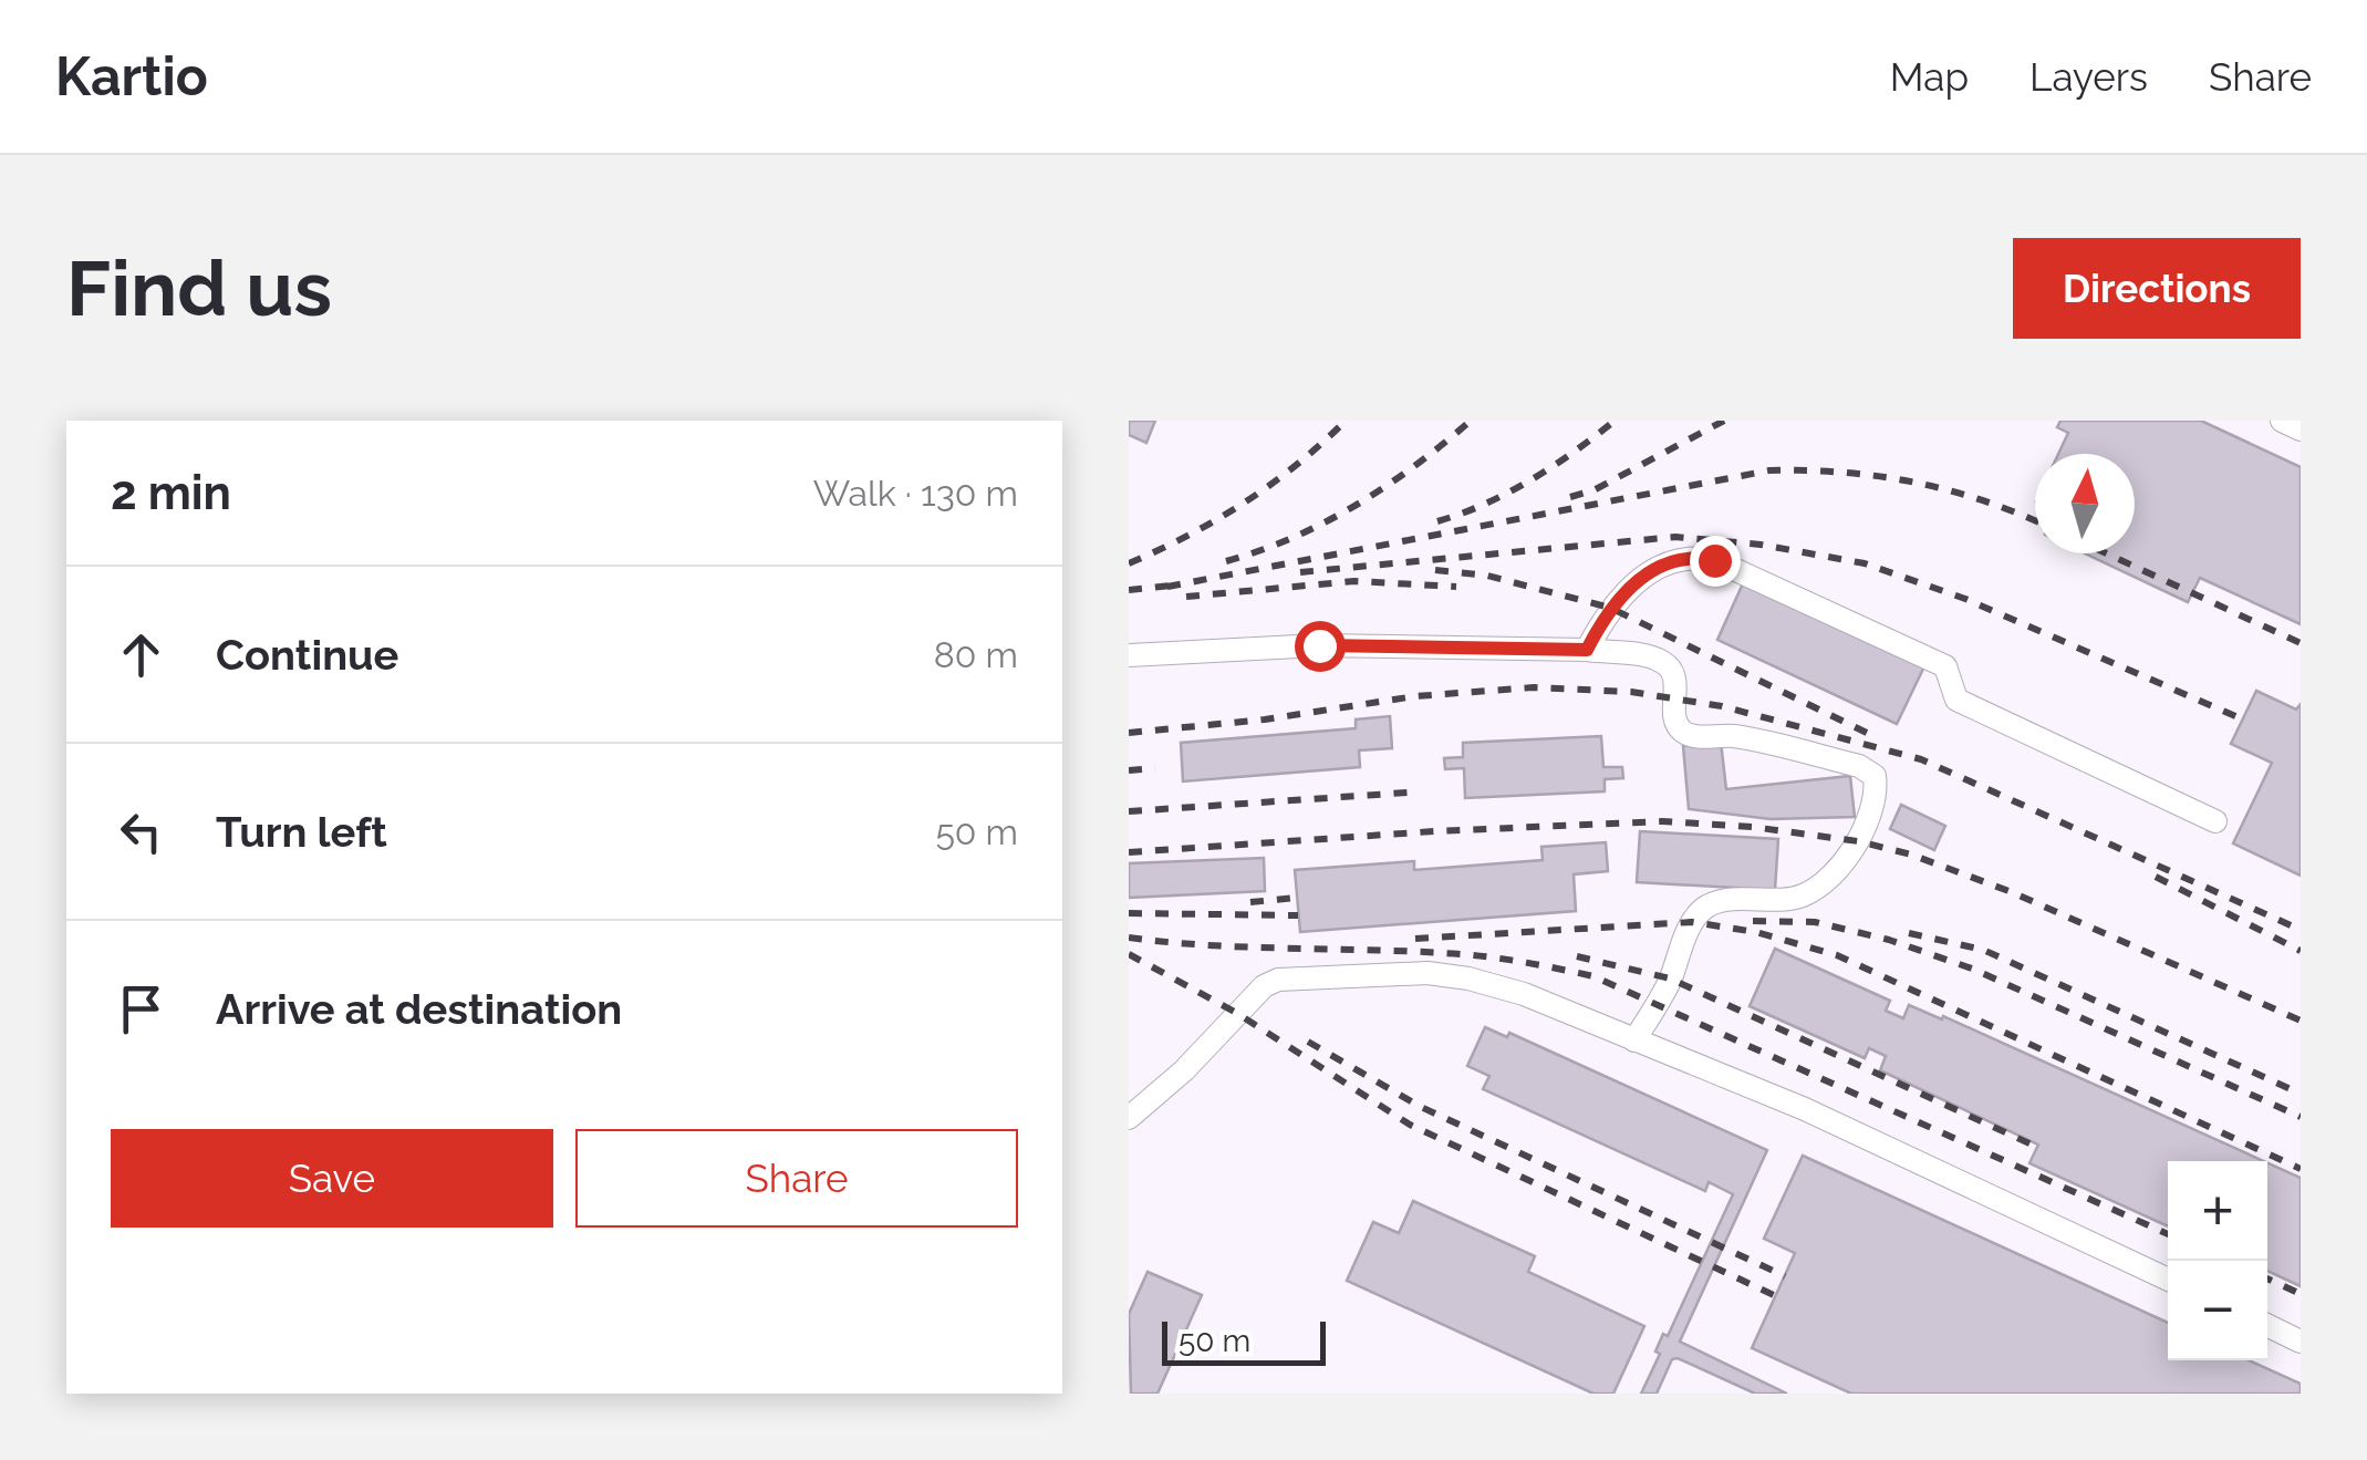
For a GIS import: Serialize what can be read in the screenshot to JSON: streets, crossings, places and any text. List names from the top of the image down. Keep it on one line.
{"scale_bar":"50 m","north":"top","page":{"header":"Kartio","nav":["Map","Layers","Share"],"buttons":["Directions",["Save","Share"]],"title":"Find us","heading":["2 min","Walk · 130 m"],"list":[["Continue","80 m"],["Turn left","50 m"],"Arrive at destination"],"map_buttons":["+","−"],"scale":"50 m"}}
